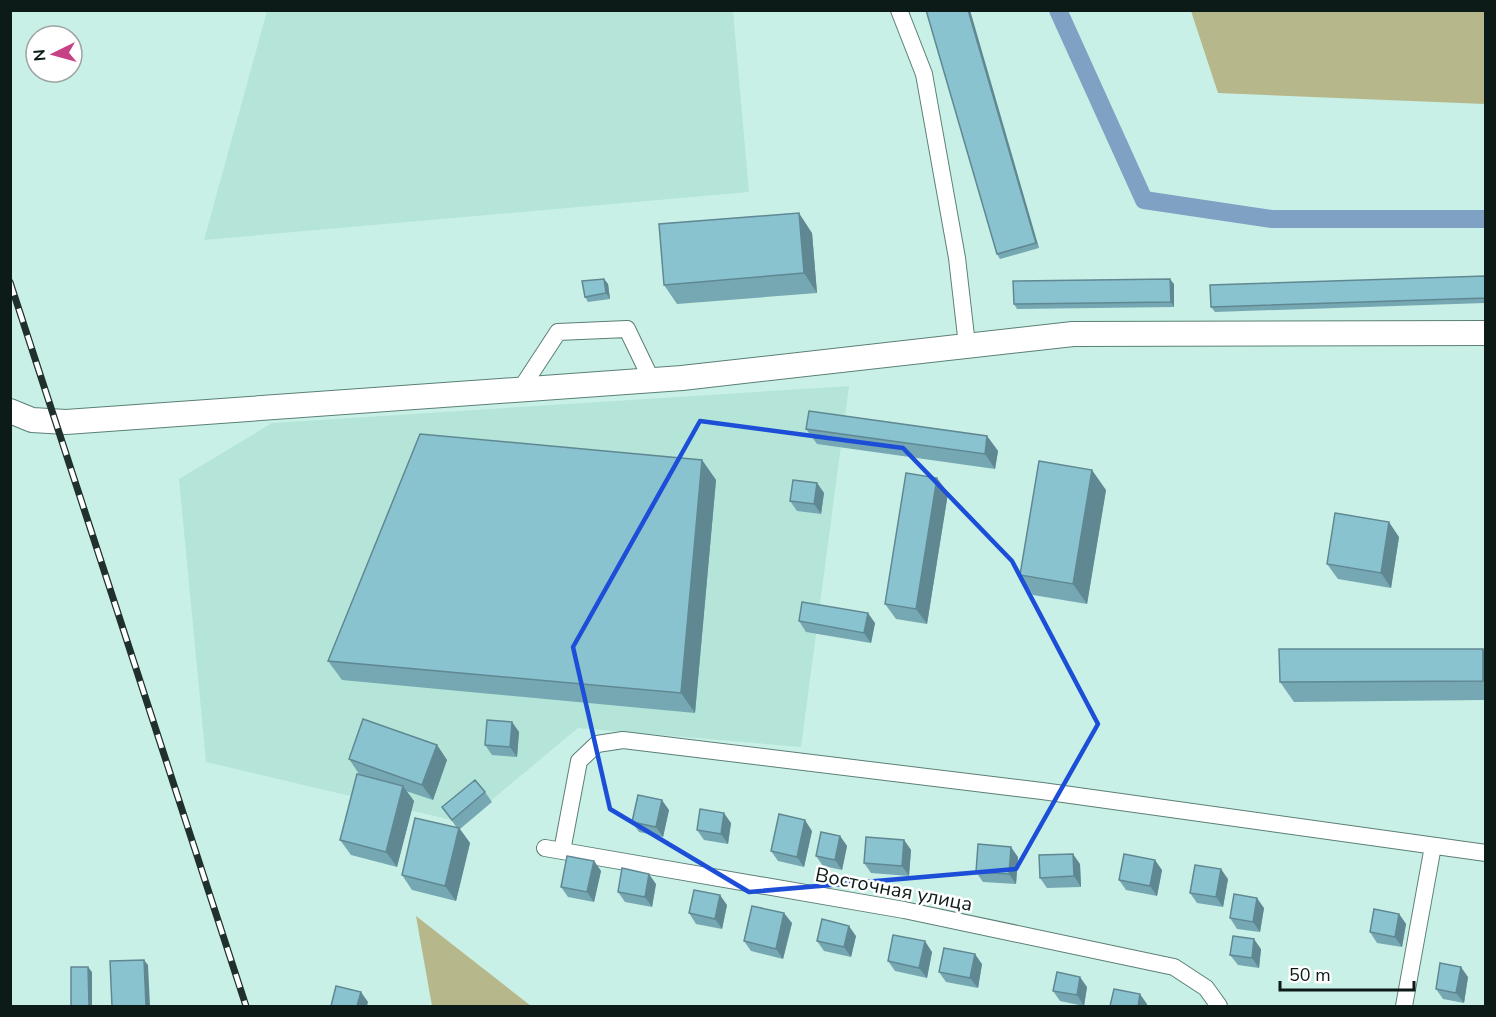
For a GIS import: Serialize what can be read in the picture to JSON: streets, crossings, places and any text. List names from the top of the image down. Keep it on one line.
{"streets":{"street":["Восточная улица"]},"scale_bar":"50 m","north":"left"}
